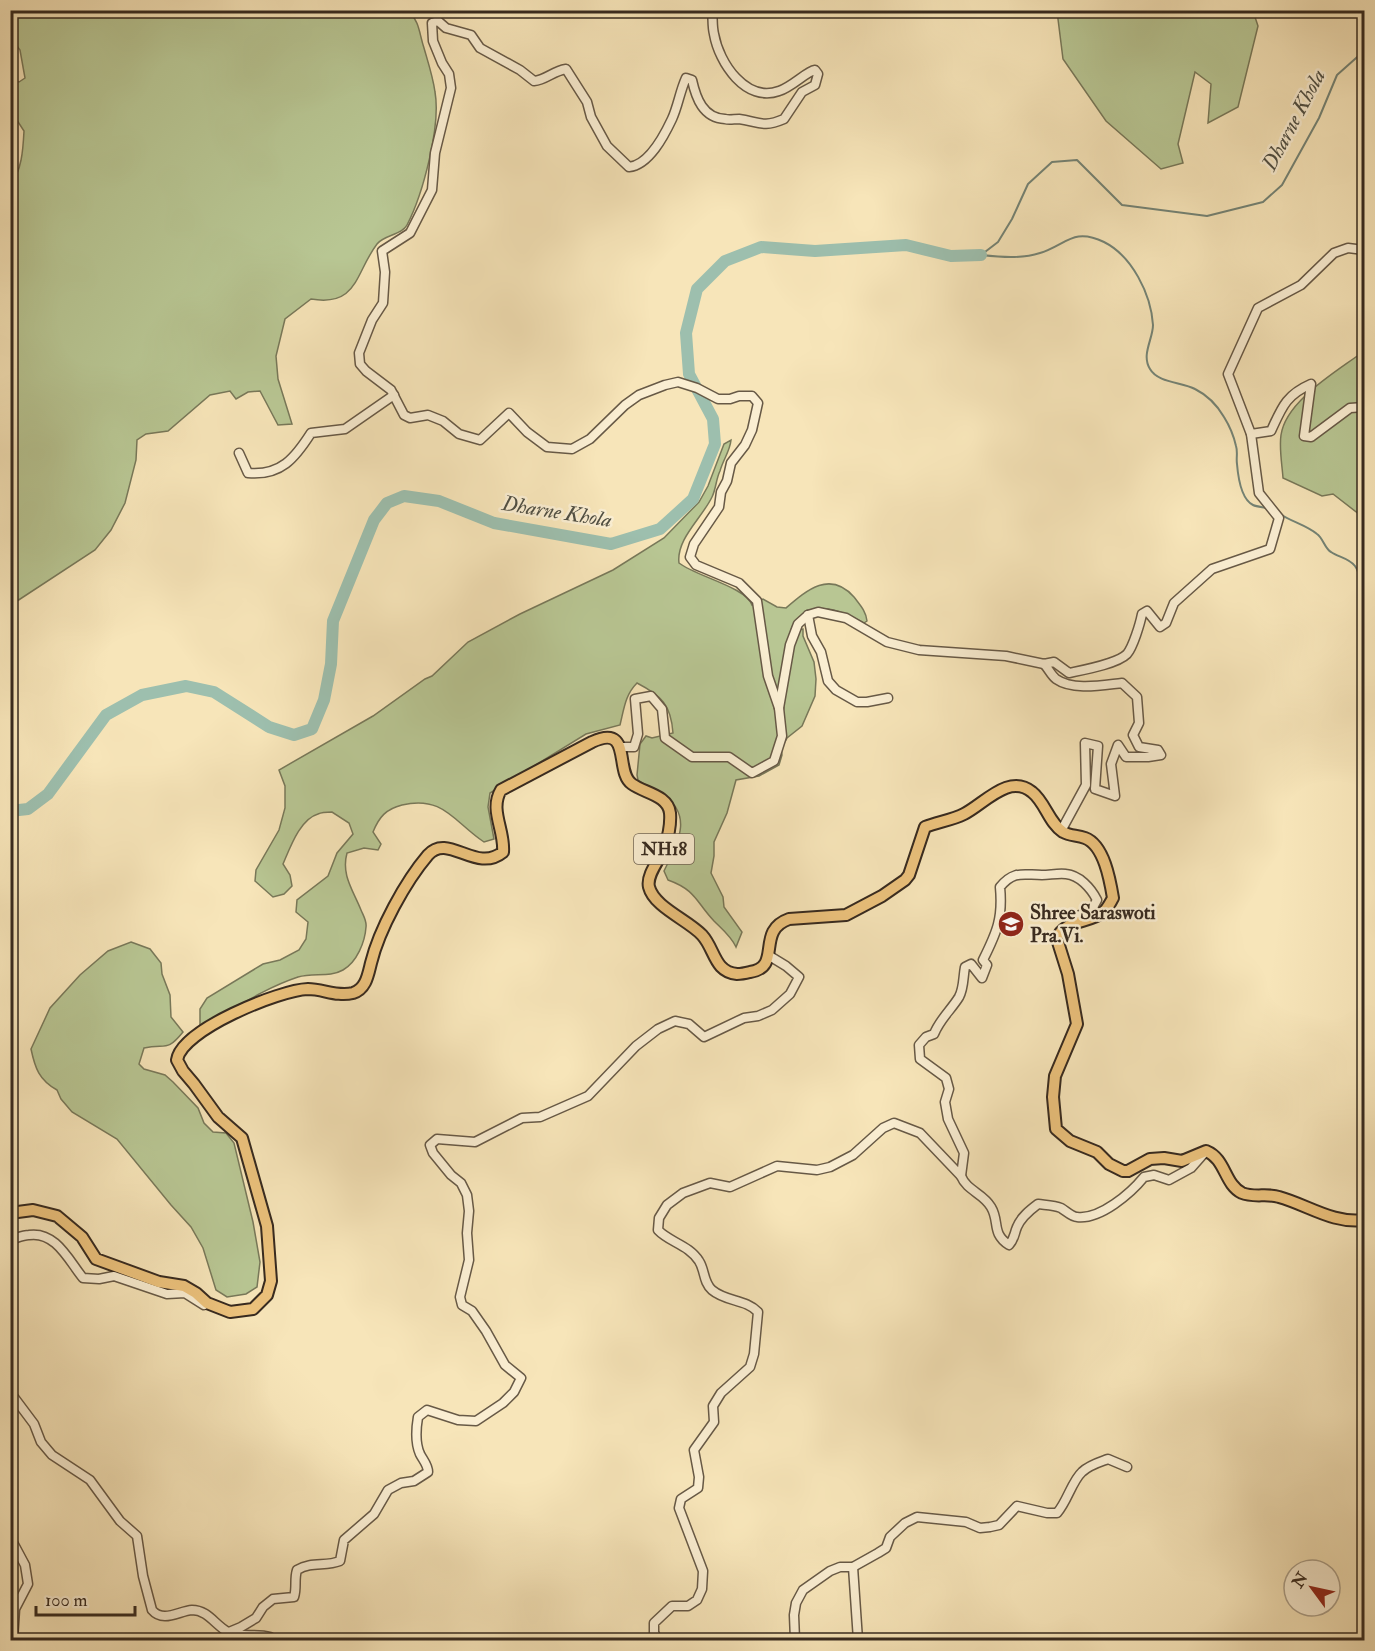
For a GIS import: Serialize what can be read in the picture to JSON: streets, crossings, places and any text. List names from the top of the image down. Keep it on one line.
{"streets":{"main road":["NH18"]},"water":["Dharne Khola"],"places":{"school or university":["Shree Saraswoti Pra.Vi."]},"scale_bar":"100 m","north":"top left"}
